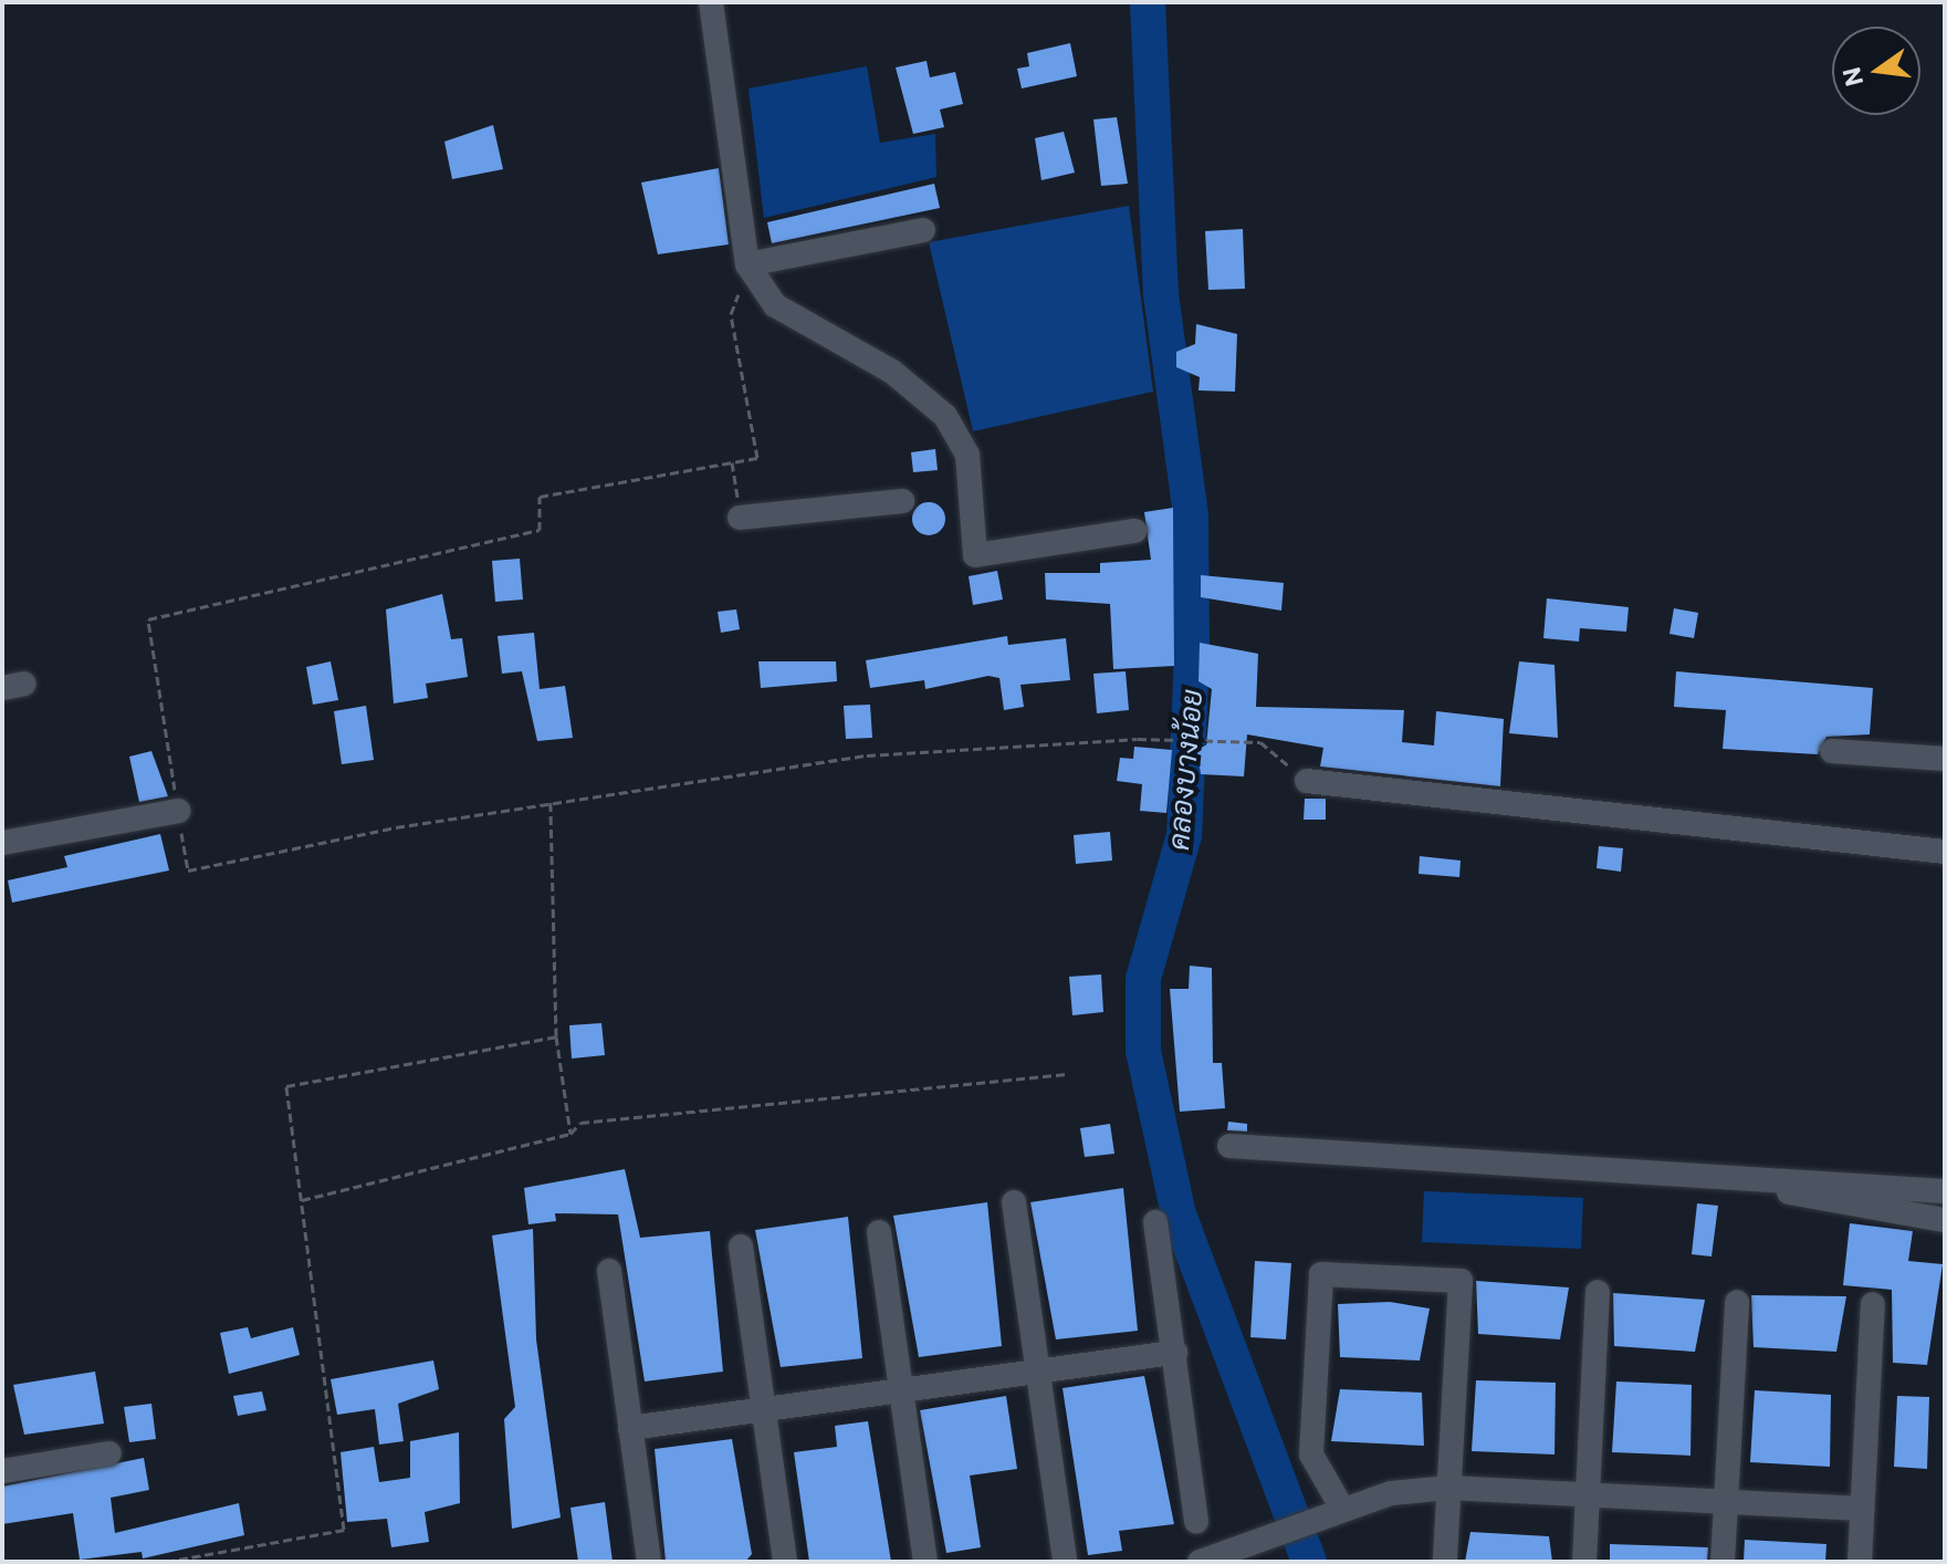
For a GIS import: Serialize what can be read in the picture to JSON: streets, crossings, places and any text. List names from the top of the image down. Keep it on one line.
{"water":["คลองบางน้อย"],"north":"left"}
